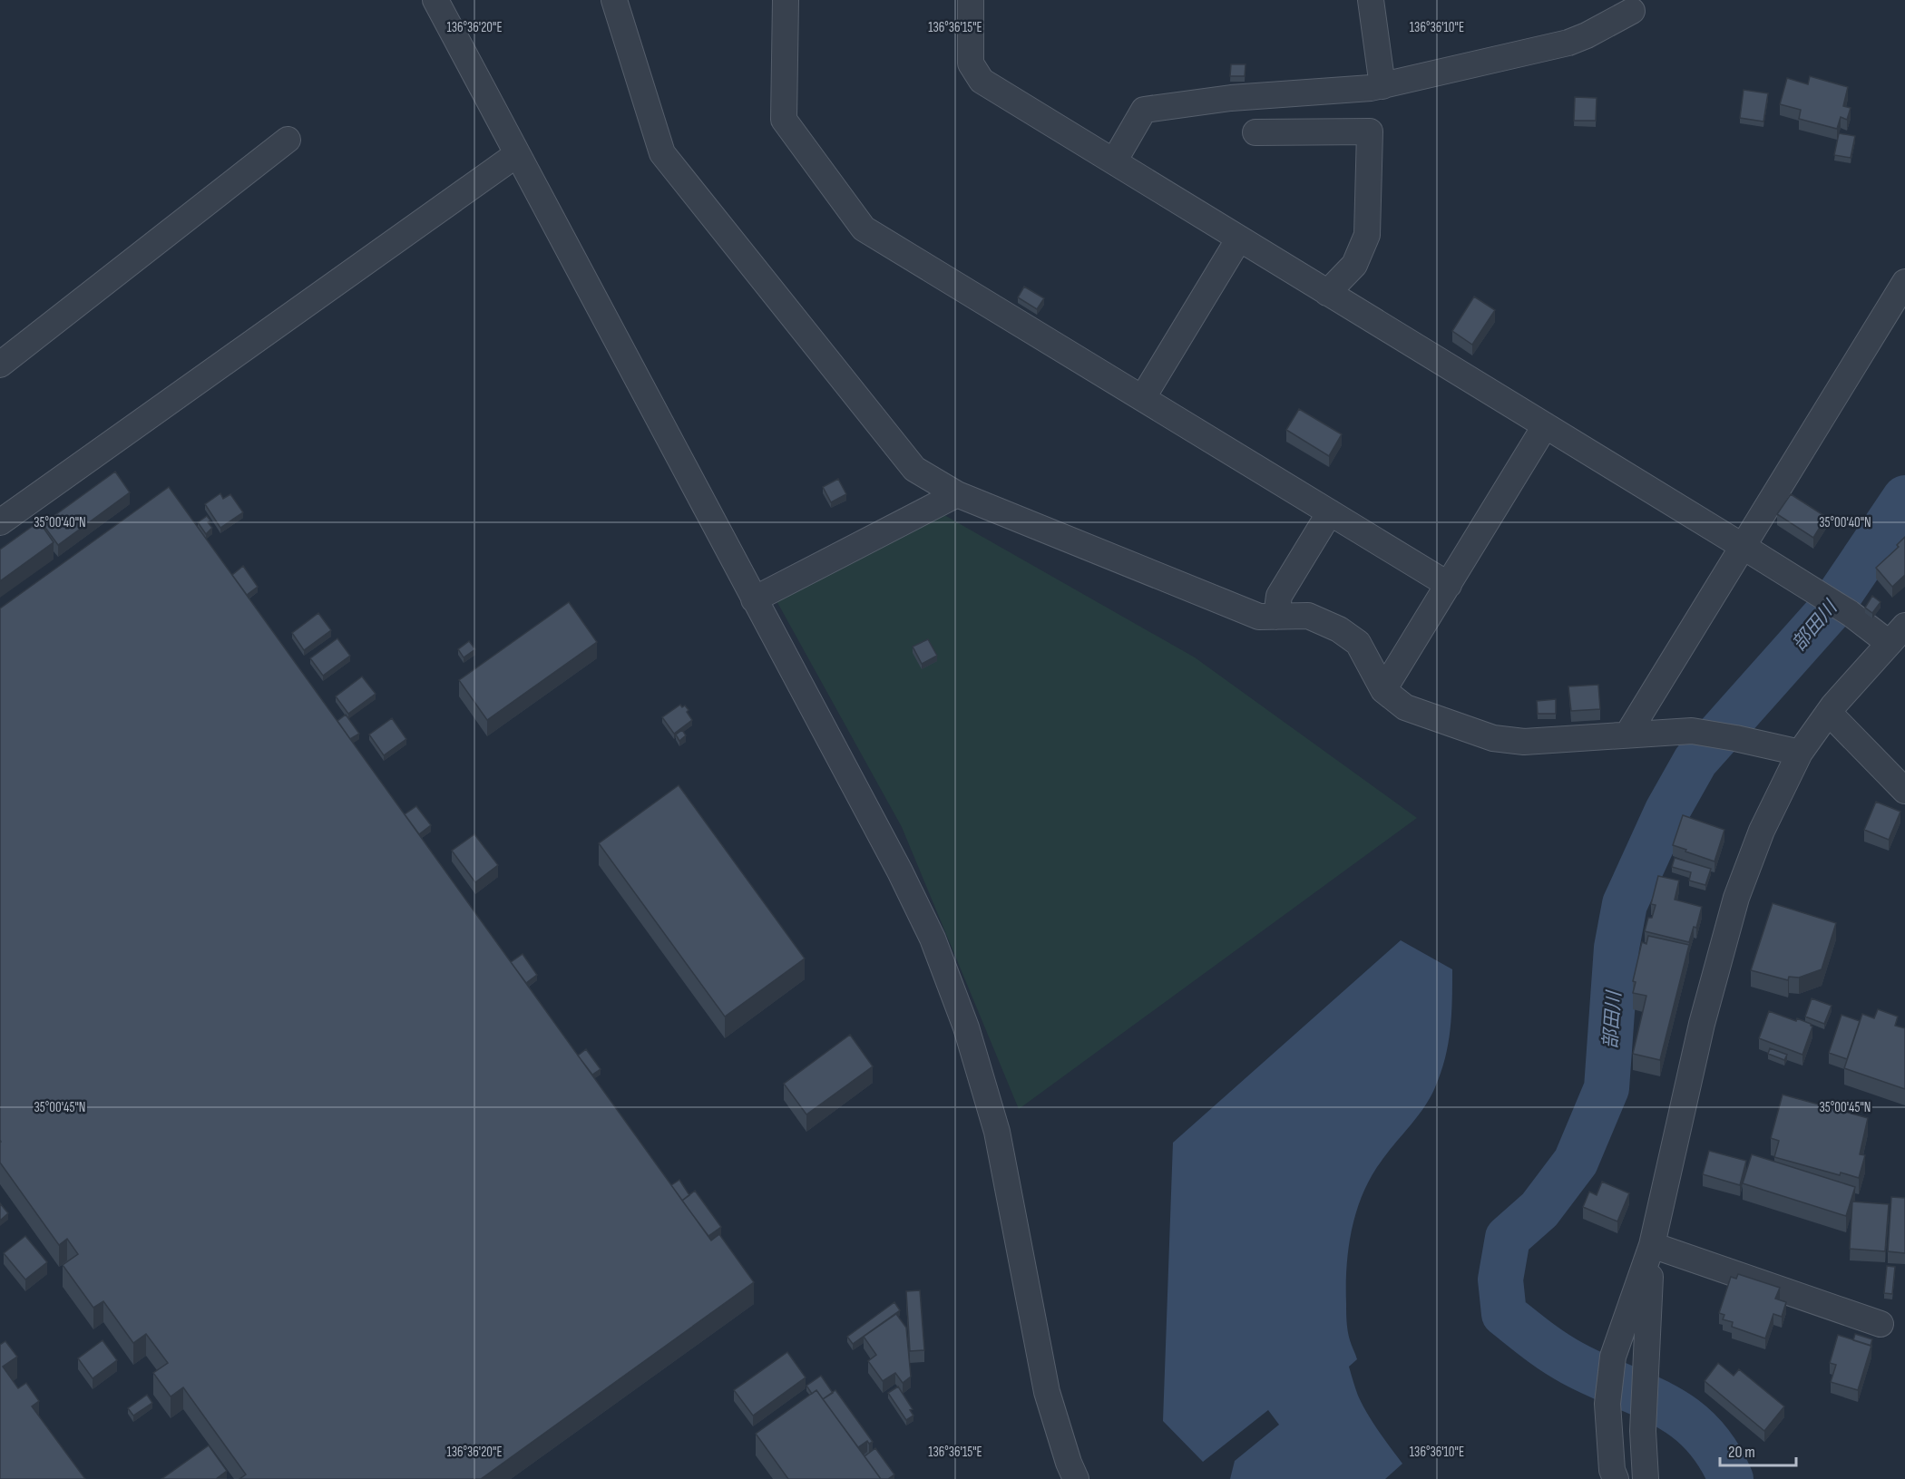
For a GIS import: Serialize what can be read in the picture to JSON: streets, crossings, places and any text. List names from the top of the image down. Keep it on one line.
{"water":["部田川"],"scale_bar":"20 m","coordinates":["136°36'20\"E","136°36'15\"E","136°36'10\"E","35°00'40\"N","35°00'45\"N"]}
